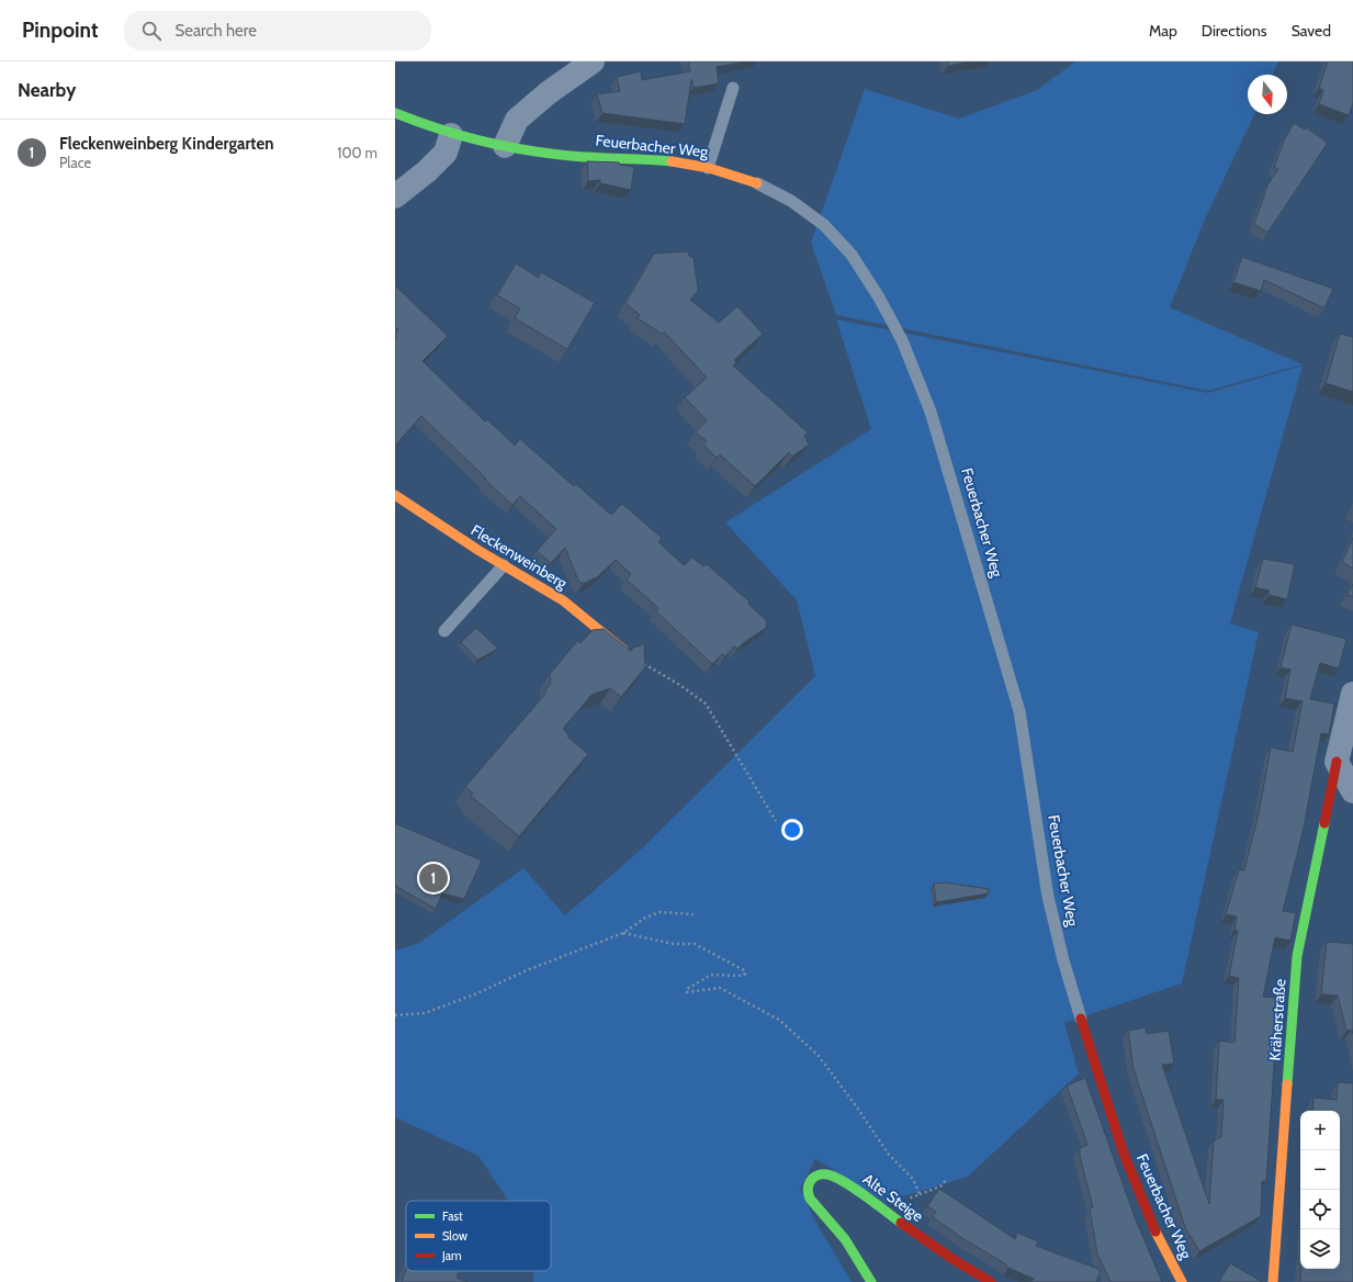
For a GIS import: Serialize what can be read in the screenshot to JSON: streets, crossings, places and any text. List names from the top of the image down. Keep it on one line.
{"streets":{"street":["Feuerbacher Weg","Fleckenweinberg","Kräherstraße","Alte Steige"]},"legend":["Fast","Slow","Jam"],"north":"bottom","page":{"header":"Pinpoint","search":"Search here","nav":["Map","Directions","Saved"],"heading":"Nearby","list":[{"mark":"1","name":"Fleckenweinberg Kindergarten","note":"Place","value":"100 m"}],"pins":"1","map_buttons":["+","−"]}}
